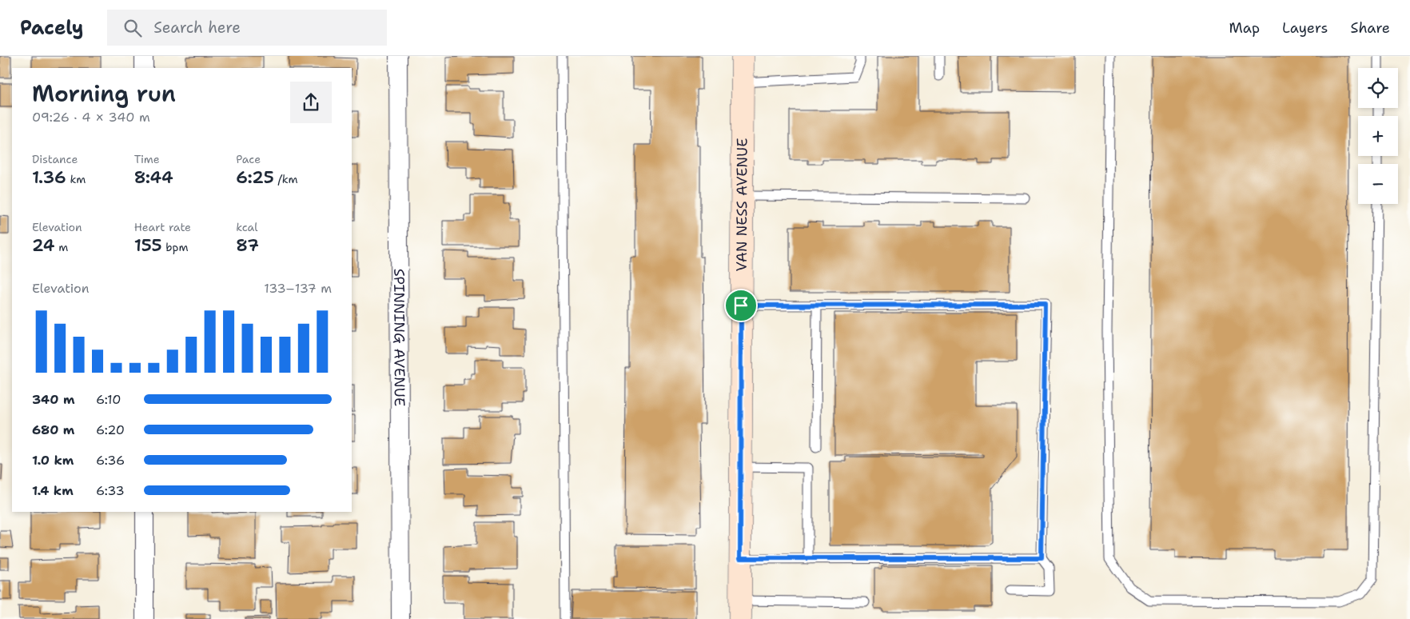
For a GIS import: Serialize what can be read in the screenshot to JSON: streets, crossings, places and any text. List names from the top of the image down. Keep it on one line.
{"streets":{"main road":["VAN NESS AVENUE"],"street":["SPINNING AVENUE"]},"page":{"header":"Pacely","search":"Search here","nav":["Map","Layers","Share"],"map_buttons":["+","−"],"heading":["Morning run","09:26 · 4 × 340 m"],"stats":[["Distance","1.36 km"],["Time","8:44"],["Pace","6:25 /km"],["Elevation","24 m"],["Heart rate","155 bpm"],["kcal","87"]],"chart":["Elevation","133–137 m"],"list":[{"name":"340 m","note":"6:10"},{"name":"680 m","note":"6:20"},{"name":"1.0 km","note":"6:36"},{"name":"1.4 km","note":"6:33"}]}}
